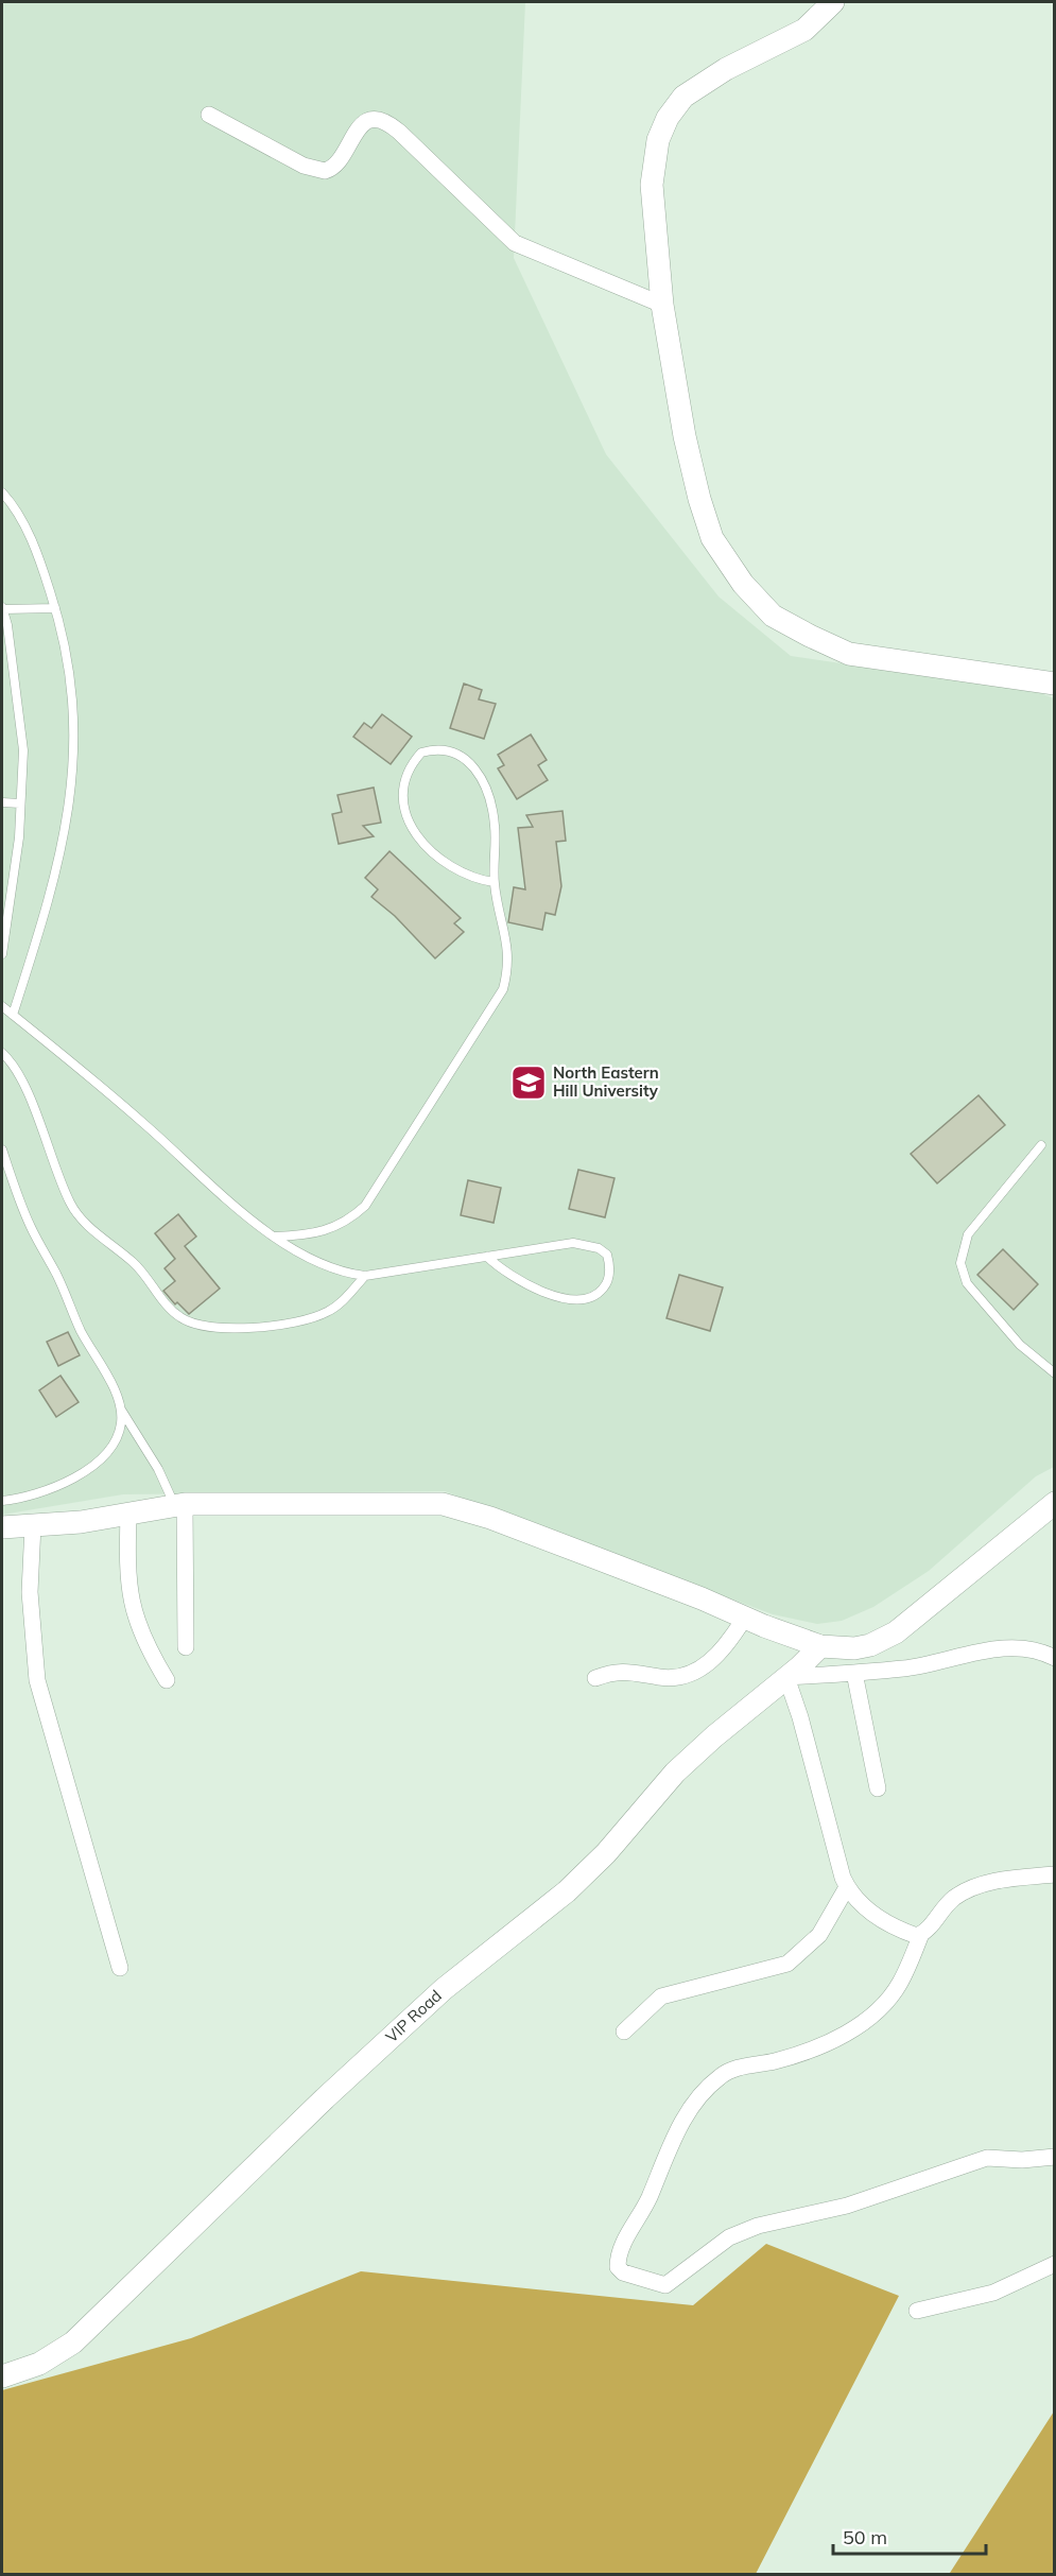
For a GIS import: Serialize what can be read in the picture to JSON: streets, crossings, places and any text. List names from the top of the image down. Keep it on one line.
{"streets":{"street":["VIP Road"]},"places":{"school or university":["North Eastern Hill University"]},"scale_bar":"50 m"}
